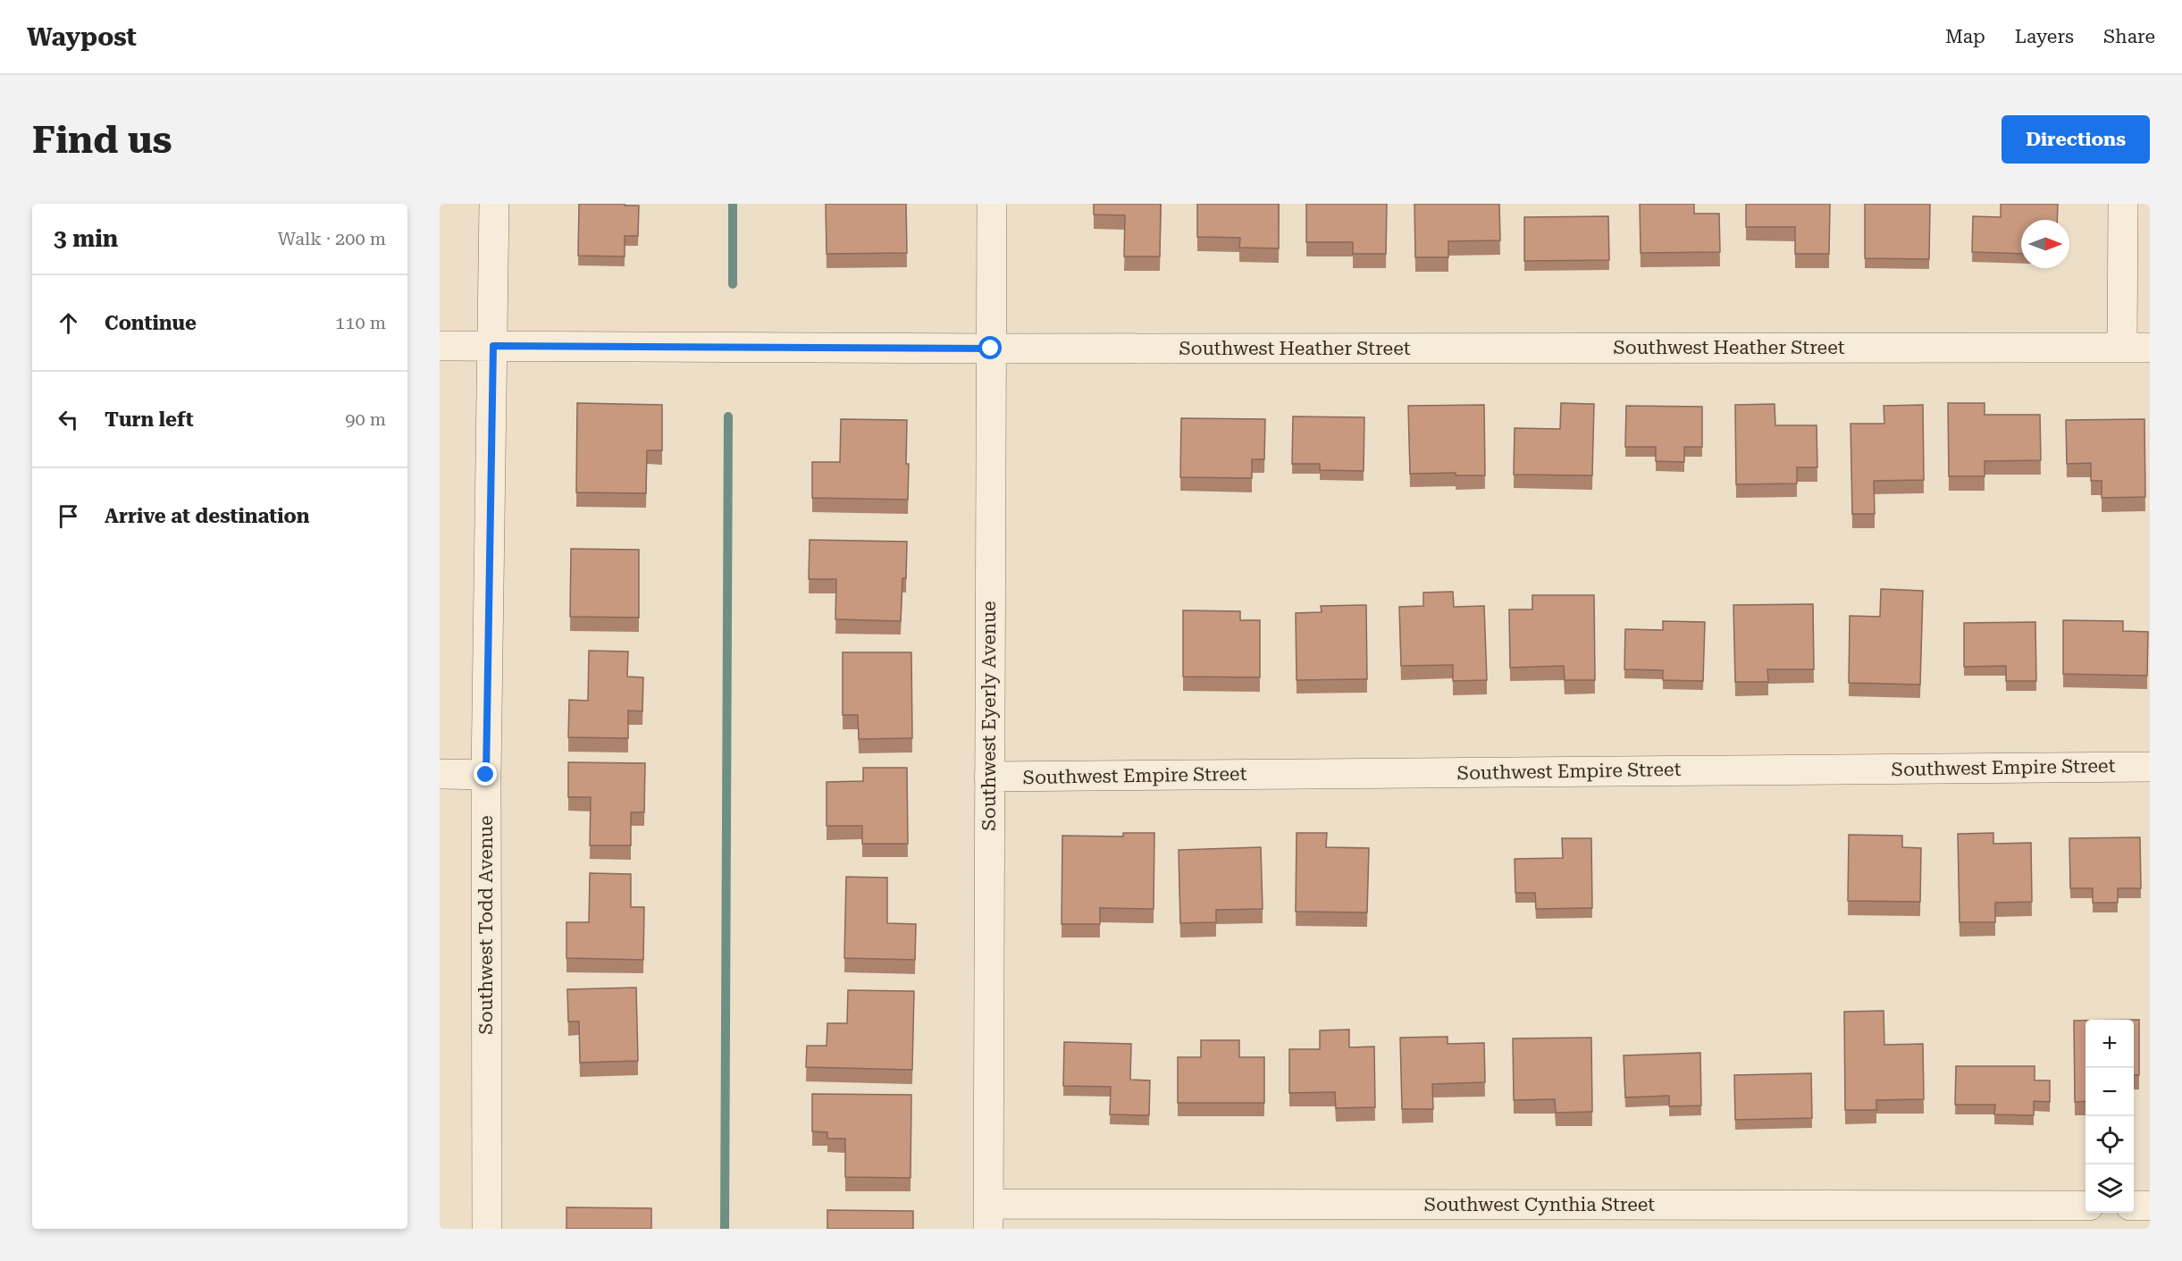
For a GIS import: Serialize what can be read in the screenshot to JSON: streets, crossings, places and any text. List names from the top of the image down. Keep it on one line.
{"streets":{"street":["Southwest Heather Street","Southwest Eyerly Avenue","Southwest Empire Street","Southwest Todd Avenue","Southwest Cynthia Street"]},"crossings":[["Southwest Heather Street","Southwest Eyerly Avenue"],["Southwest Heather Street","Southwest Todd Avenue"],["Southwest Eyerly Avenue","Southwest Empire Street"],["Southwest Eyerly Avenue","Southwest Cynthia Street"]],"north":"right","page":{"header":"Waypost","nav":["Map","Layers","Share"],"buttons":"Directions","title":"Find us","heading":["3 min","Walk · 200 m"],"list":[["Continue","110 m"],["Turn left","90 m"],"Arrive at destination"],"map_buttons":["+","−"]}}
